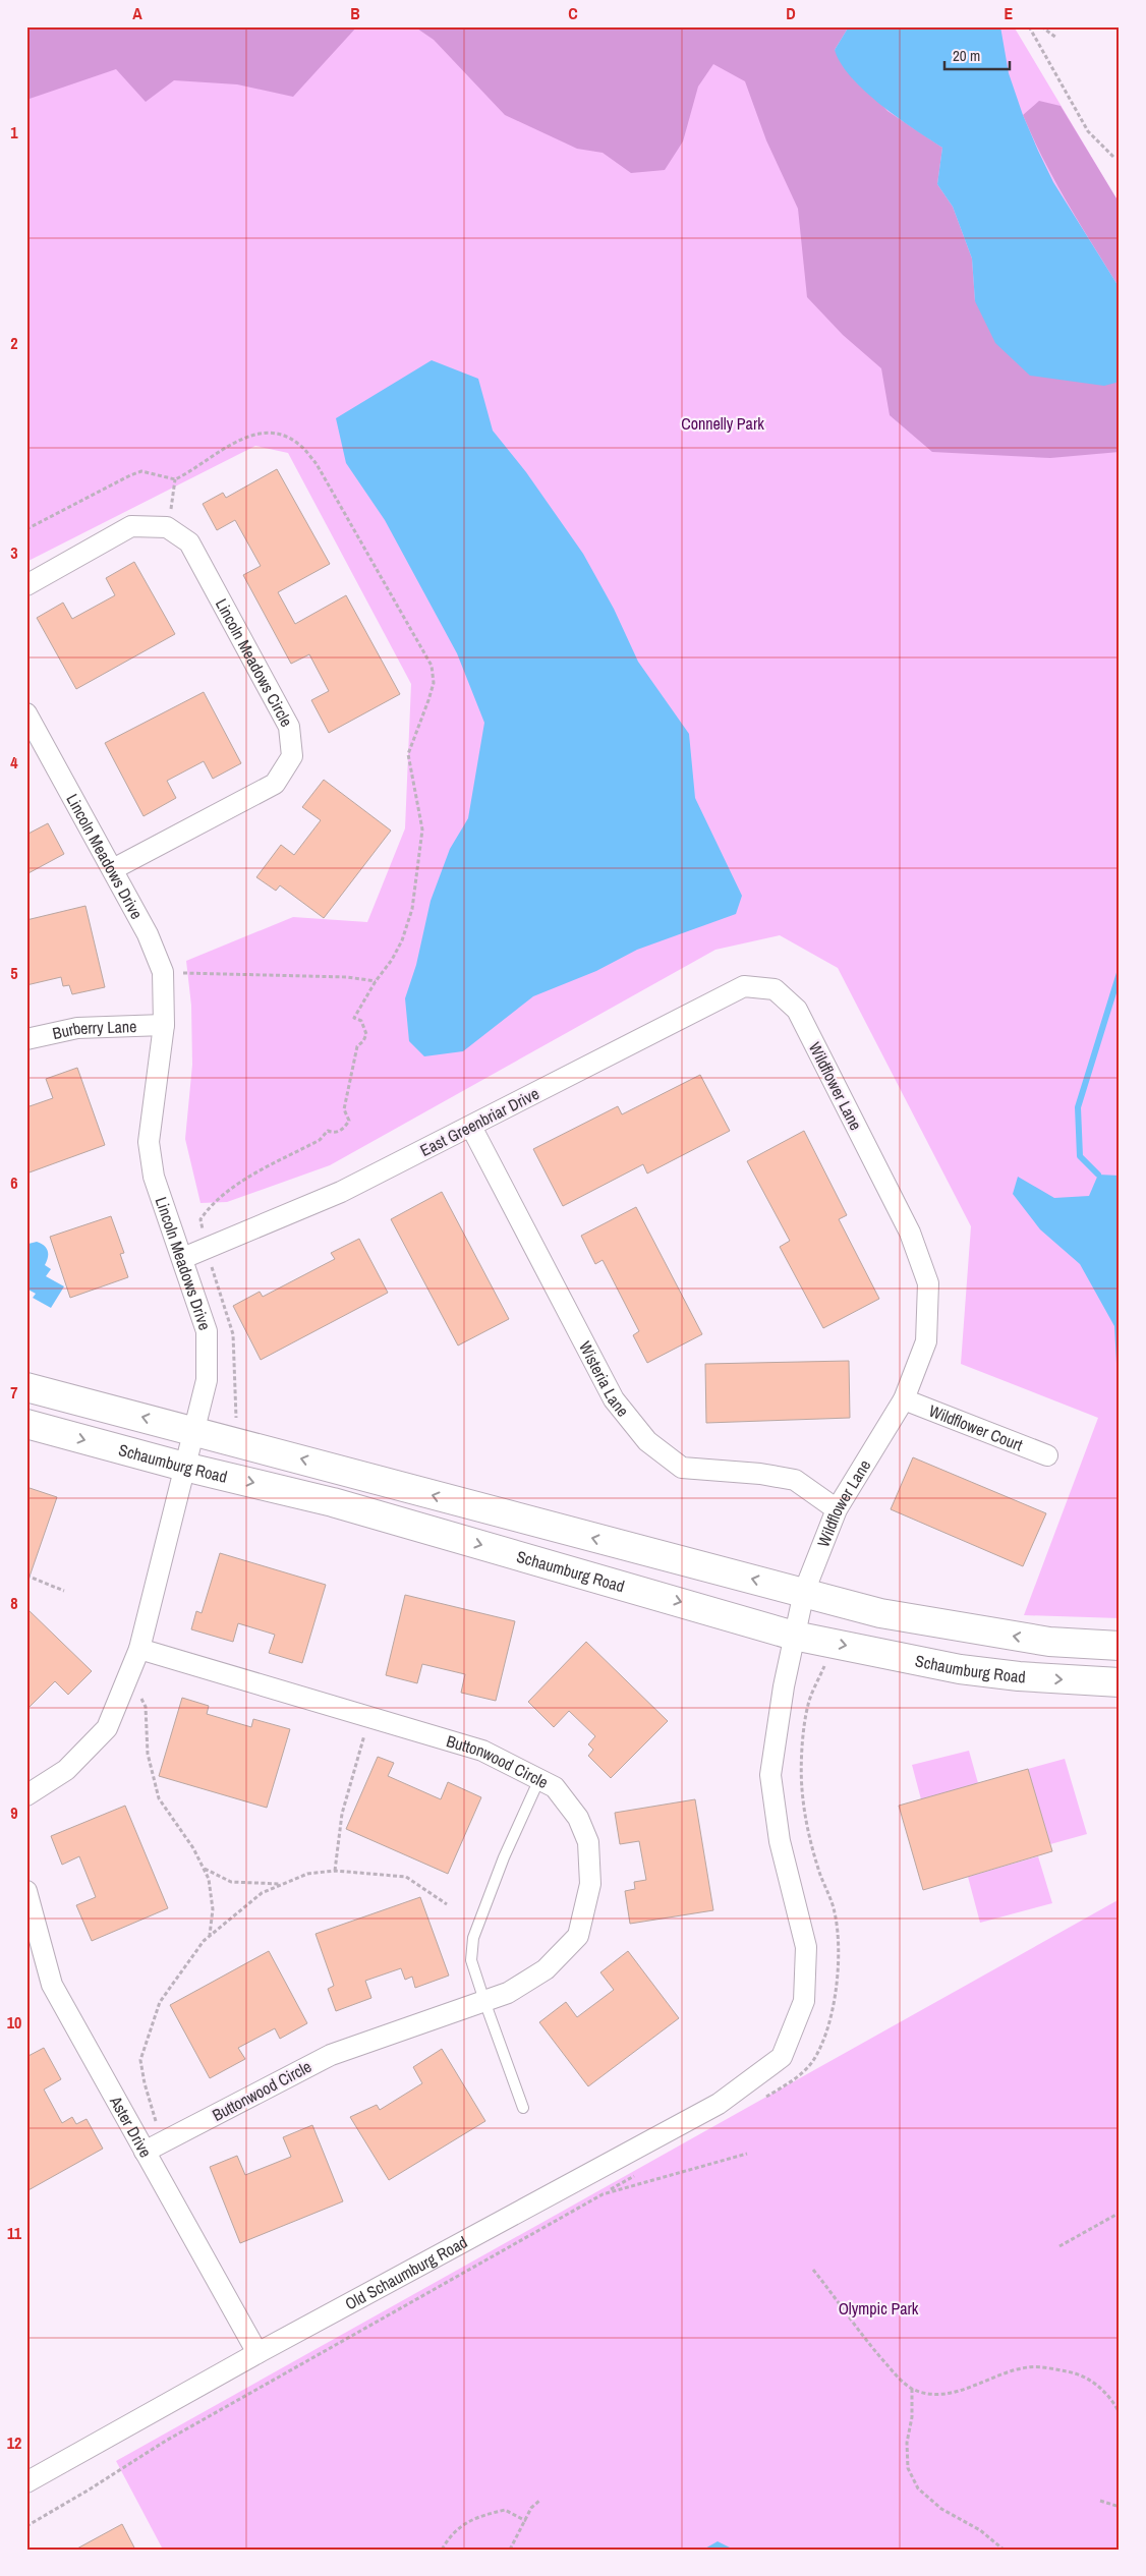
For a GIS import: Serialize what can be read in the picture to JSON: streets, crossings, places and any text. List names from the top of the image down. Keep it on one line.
{"streets":{"street":["Lincoln Meadows Circle","Lincoln Meadows Drive","Burberry Lane","Wildflower Lane","East Greenbriar Drive","Wisteria Lane","Wildflower Court","Schaumburg Road","Buttonwood Circle","Aster Drive","Old Schaumburg Road"]},"crossings":[["Lincoln Meadows Circle","Lincoln Meadows Drive"],["Lincoln Meadows Drive","Burberry Lane"],["Lincoln Meadows Drive","East Greenbriar Drive"],["Lincoln Meadows Drive","Schaumburg Road"],["Lincoln Meadows Drive","Buttonwood Circle"],["Wildflower Lane","East Greenbriar Drive"],["Wildflower Lane","Wisteria Lane"],["Wildflower Lane","Wildflower Court"],["Wildflower Lane","Schaumburg Road"],["Wildflower Lane","Old Schaumburg Road"],["East Greenbriar Drive","Wisteria Lane"],["Buttonwood Circle","Aster Drive"],["Aster Drive","Old Schaumburg Road"]],"parks":["Connelly Park","Olympic Park"],"scale_bar":"20 m","grid":{"columns":["A","B","C","D","E"],"rows":["1","2","3","4","5","6","7","8","9","10","11","12"]}}
